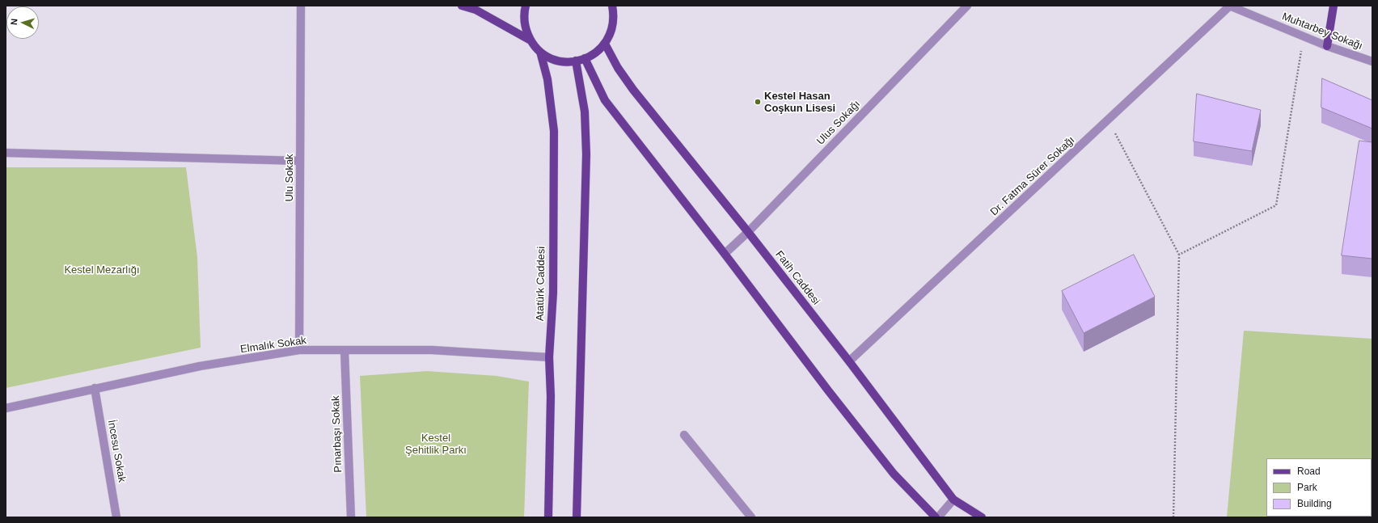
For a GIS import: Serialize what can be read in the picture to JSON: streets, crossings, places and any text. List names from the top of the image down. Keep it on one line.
{"streets":{"main road":["Fatih Caddesi","Atatürk Caddesi"],"street":["Muhtarbey Sokağı","Ulus Sokağı","Dr. Fatma Sürer Sokağı","Ulu Sokak","Elmalık Sokak","Pınarbaşı Sokak","İncesu Sokak"]},"crossings":[["Muhtarbey Sokağı","Dr. Fatma Sürer Sokağı"],["Ulus Sokağı","Fatih Caddesi"],["Dr. Fatma Sürer Sokağı","Fatih Caddesi"],["Ulu Sokak","Elmalık Sokak"],["Atatürk Caddesi","Elmalık Sokak"],["Elmalık Sokak","Pınarbaşı Sokak"],["Elmalık Sokak","İncesu Sokak"]],"parks":["Kestel Mezarlığı","Kestel Şehitlik Parkı"],"places":["Kestel Hasan Coşkun Lisesi"],"legend":["Road","Park","Building"],"north":"left"}
